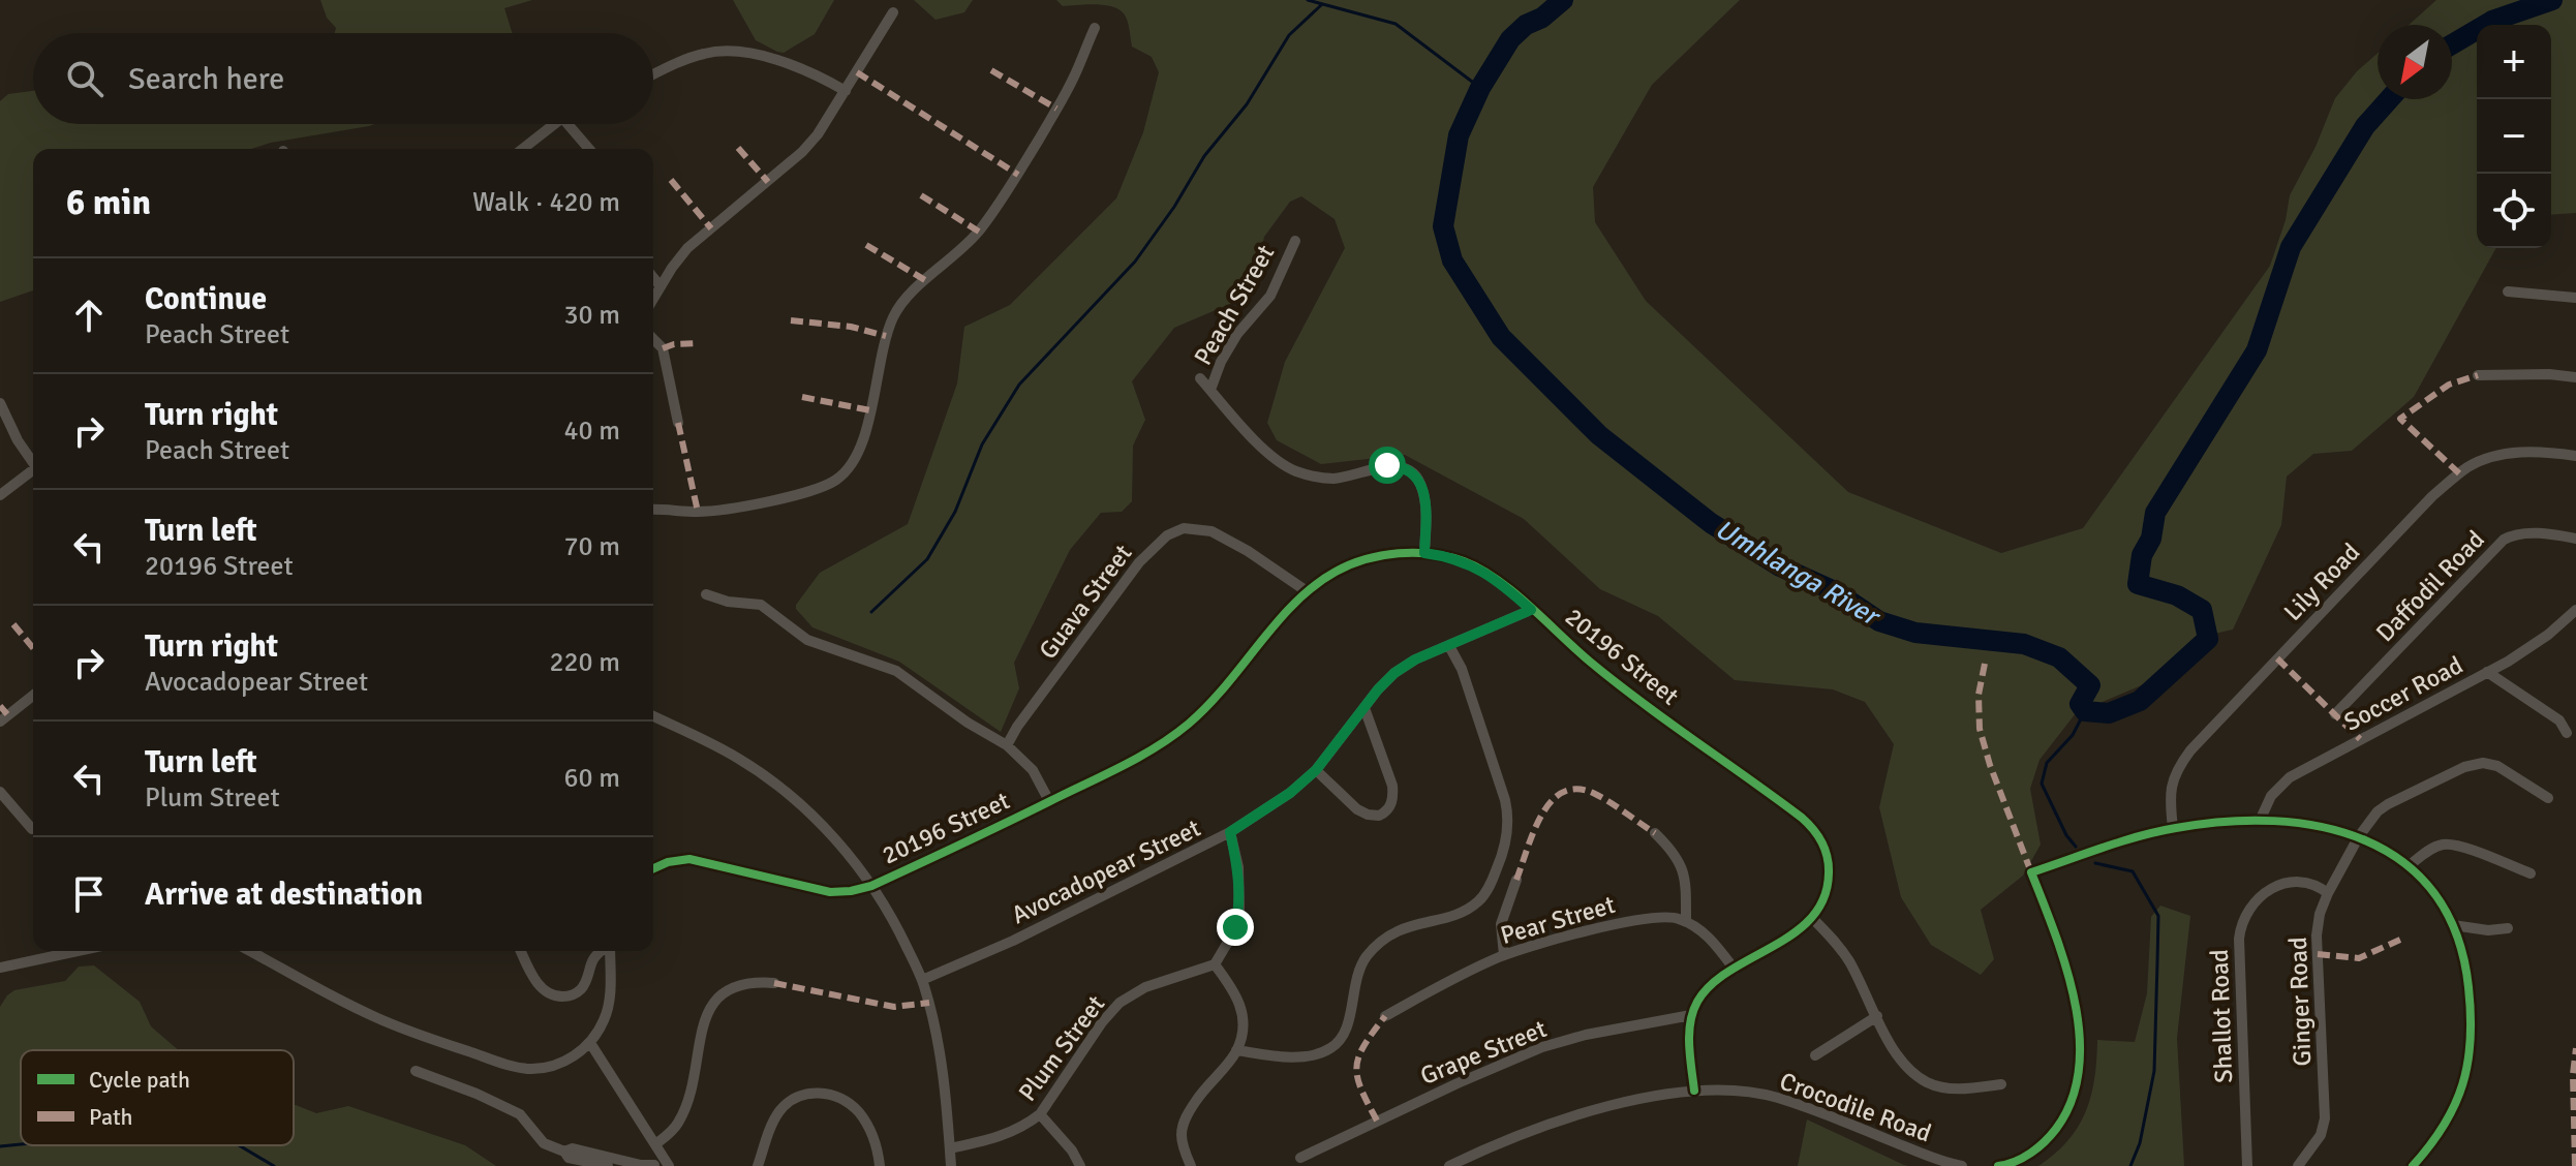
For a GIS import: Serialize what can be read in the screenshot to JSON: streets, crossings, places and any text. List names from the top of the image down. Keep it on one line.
{"streets":{"street":["Peach Street","Lily Road","Daffodil Road","Guava Street","20196 Street","Soccer Road","Avocadopear Street","Pear Street","Ginger Road","Shallot Road","Plum Street","Grape Street","Crocodile Road"]},"crossings":[["Peach Street","20196 Street"],["Guava Street","20196 Street"],["20196 Street","Avocadopear Street"],["Ginger Road","Shallot Road"]],"water":["Umhlanga River"],"legend":["Cycle path","Path"],"north":"bottom left","page":{"map_buttons":["+","−"],"search":"Search here","heading":["6 min","Walk · 420 m"],"list":[["Continue","Peach Street","30 m"],["Turn right","Peach Street","40 m"],["Turn left","20196 Street","70 m"],["Turn right","Avocadopear Street","220 m"],["Turn left","Plum Street","60 m"],"Arrive at destination"]}}
